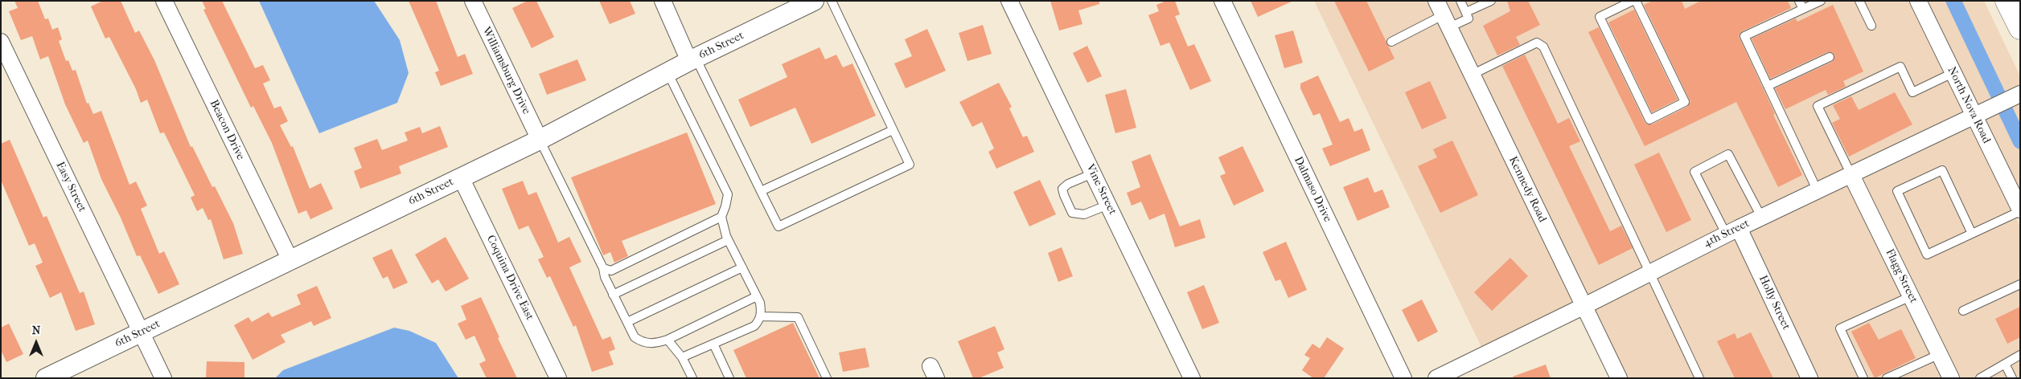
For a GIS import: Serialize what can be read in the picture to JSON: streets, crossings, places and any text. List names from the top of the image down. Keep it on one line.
{"streets":{"street":["6th Street","Williamsburg Drive","North Nova Road","Beacon Drive","Easy Street","Vine Street","Dalmaso Drive","Kennedy Road","4th Street","Flagg Street","Coquina Drive East","Holly Street"]},"crossings":[["6th Street","Williamsburg Drive"],["6th Street","Beacon Drive"],["6th Street","Easy Street"],["6th Street","Coquina Drive East"],["North Nova Road","4th Street"],["Kennedy Road","4th Street"],["4th Street","Flagg Street"],["4th Street","Holly Street"]],"north":"top"}
